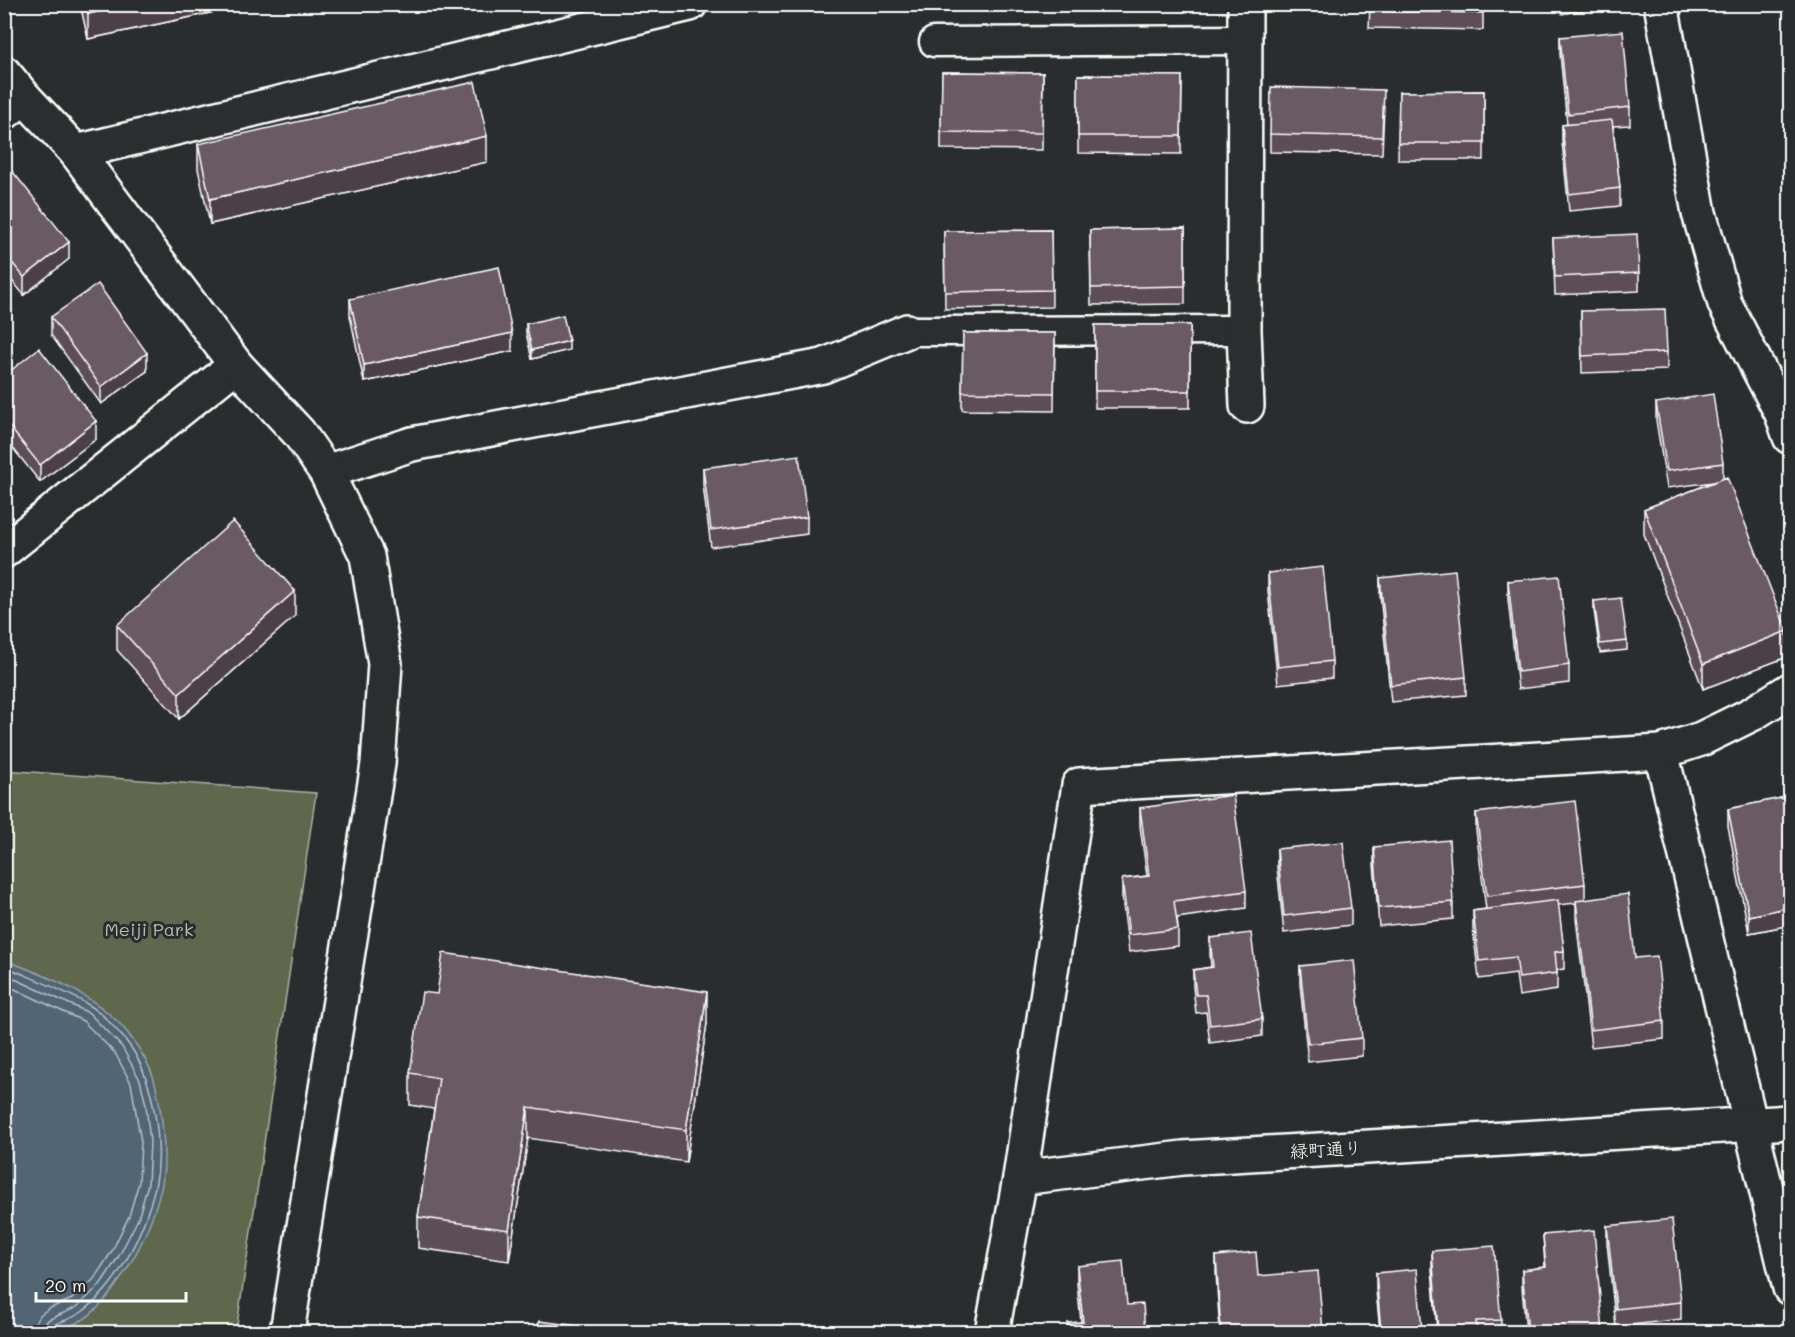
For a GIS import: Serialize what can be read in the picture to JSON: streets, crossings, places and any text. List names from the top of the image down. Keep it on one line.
{"streets":{"street":["緑町通り"]},"parks":["Meiji Park"],"scale_bar":"20 m"}
